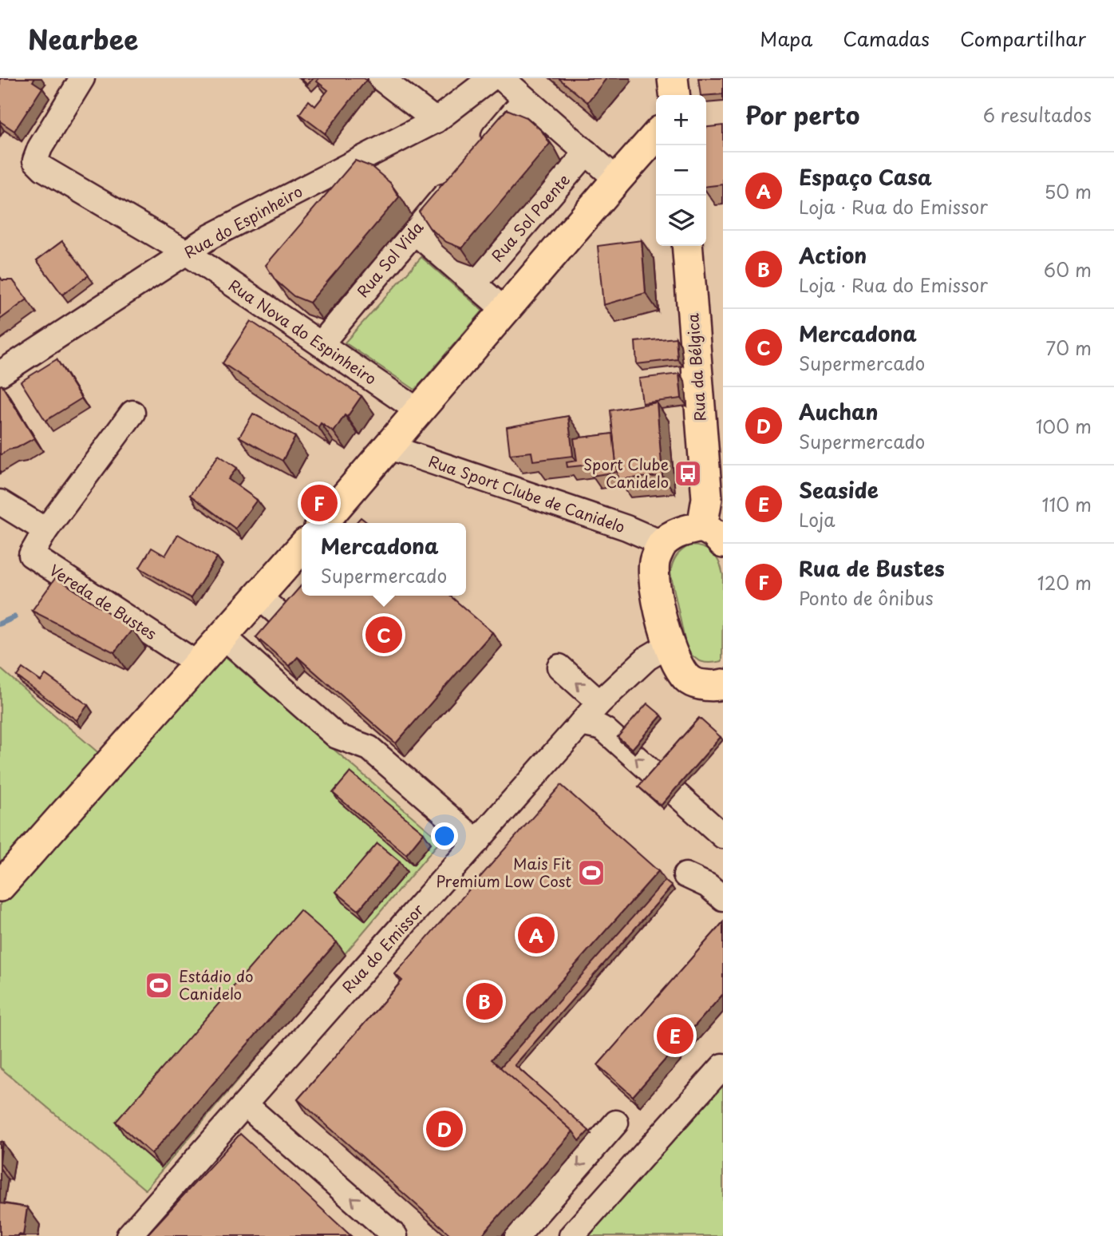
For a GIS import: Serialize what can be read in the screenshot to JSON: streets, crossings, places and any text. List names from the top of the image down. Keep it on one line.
{"streets":{"main road":["Rua da Bélgica"],"street":["Rua Sol Poente","Rua do Espinheiro","Rua Sol Vida","Rua Nova do Espinheiro","Rua Sport Clube de Canidelo","Vereda de Bustes","Rua do Emissor"]},"crossings":[["Rua do Espinheiro","Rua Nova do Espinheiro"],["Rua Sol Vida","Rua Nova do Espinheiro"],["Rua da Bélgica","Rua Sport Clube de Canidelo"]],"places":{"bus stop":["Sport Clube Canidelo"],"sports":["Mais Fit Premium Low Cost","Estádio do Canidelo"]},"page":{"header":"Nearbee","nav":["Mapa","Camadas","Compartilhar"],"heading":["Por perto","6 resultados"],"map_buttons":["+","−"],"list":[{"mark":"A","name":"Espaço Casa","note":"Loja · Rua do Emissor","value":"50 m"},{"mark":"B","name":"Action","note":"Loja · Rua do Emissor","value":"60 m"},{"mark":"C","name":"Mercadona","note":"Supermercado","value":"70 m"},{"mark":"D","name":"Auchan","note":"Supermercado","value":"100 m"},{"mark":"E","name":"Seaside","note":"Loja","value":"110 m"},{"mark":"F","name":"Rua de Bustes","note":"Ponto de ônibus","value":"120 m"}],"pins":["F","C","A","B","E","D"],"popup":["Mercadona","Supermercado"]}}
